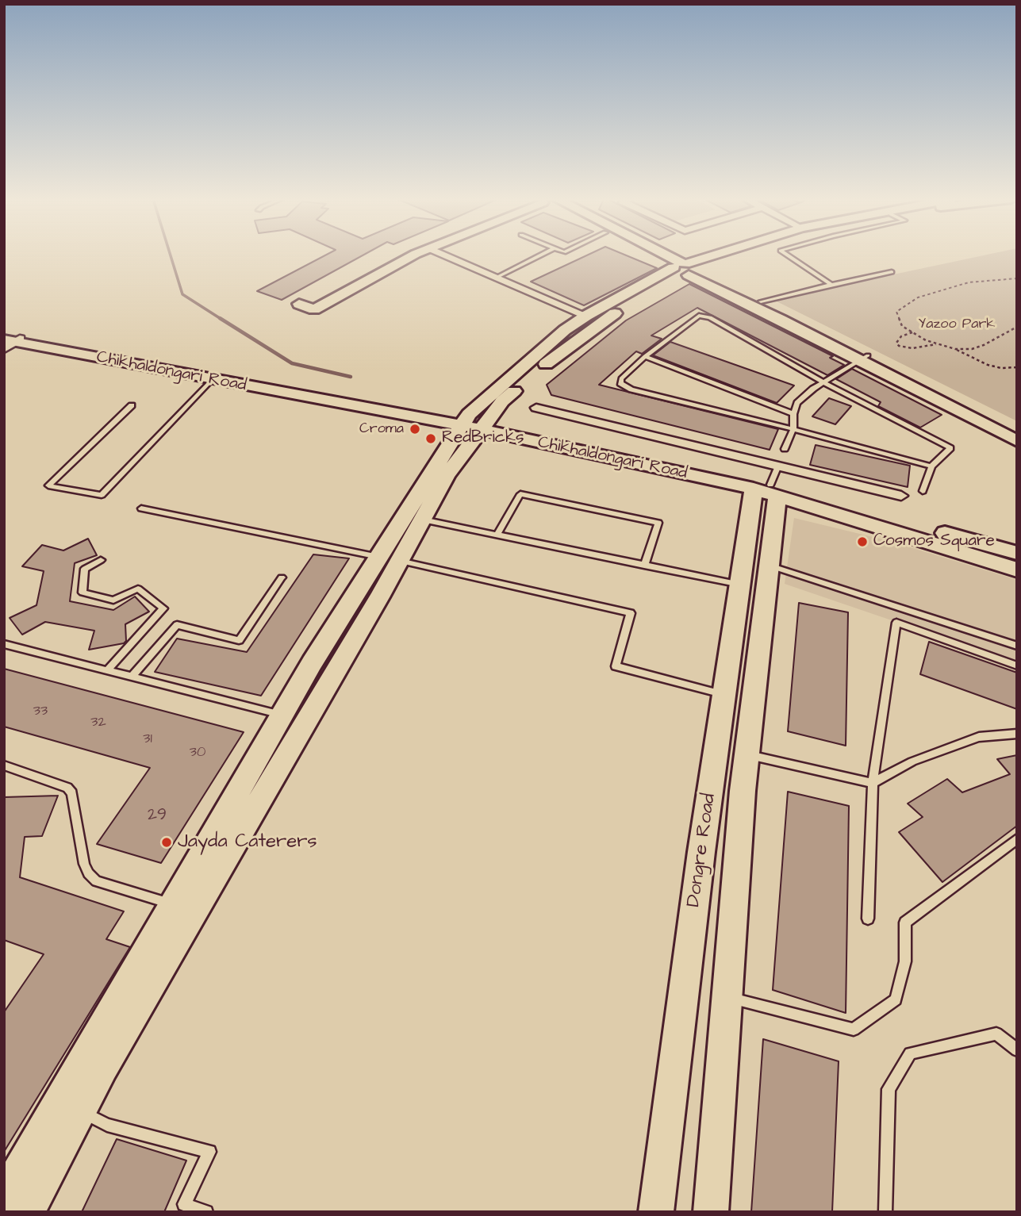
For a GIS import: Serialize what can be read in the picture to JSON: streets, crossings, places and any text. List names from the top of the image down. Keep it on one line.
{"streets":{"street":["Chikhaldongari Road","Dongre Road"]},"crossings":[["Chikhaldongari Road","Dongre Road"]],"parks":["Yazoo Park"],"places":["Croma","RedBricks","Cosmos Square","Jayda Caterers"],"house_numbers":["33","32","31","30","29"]}
